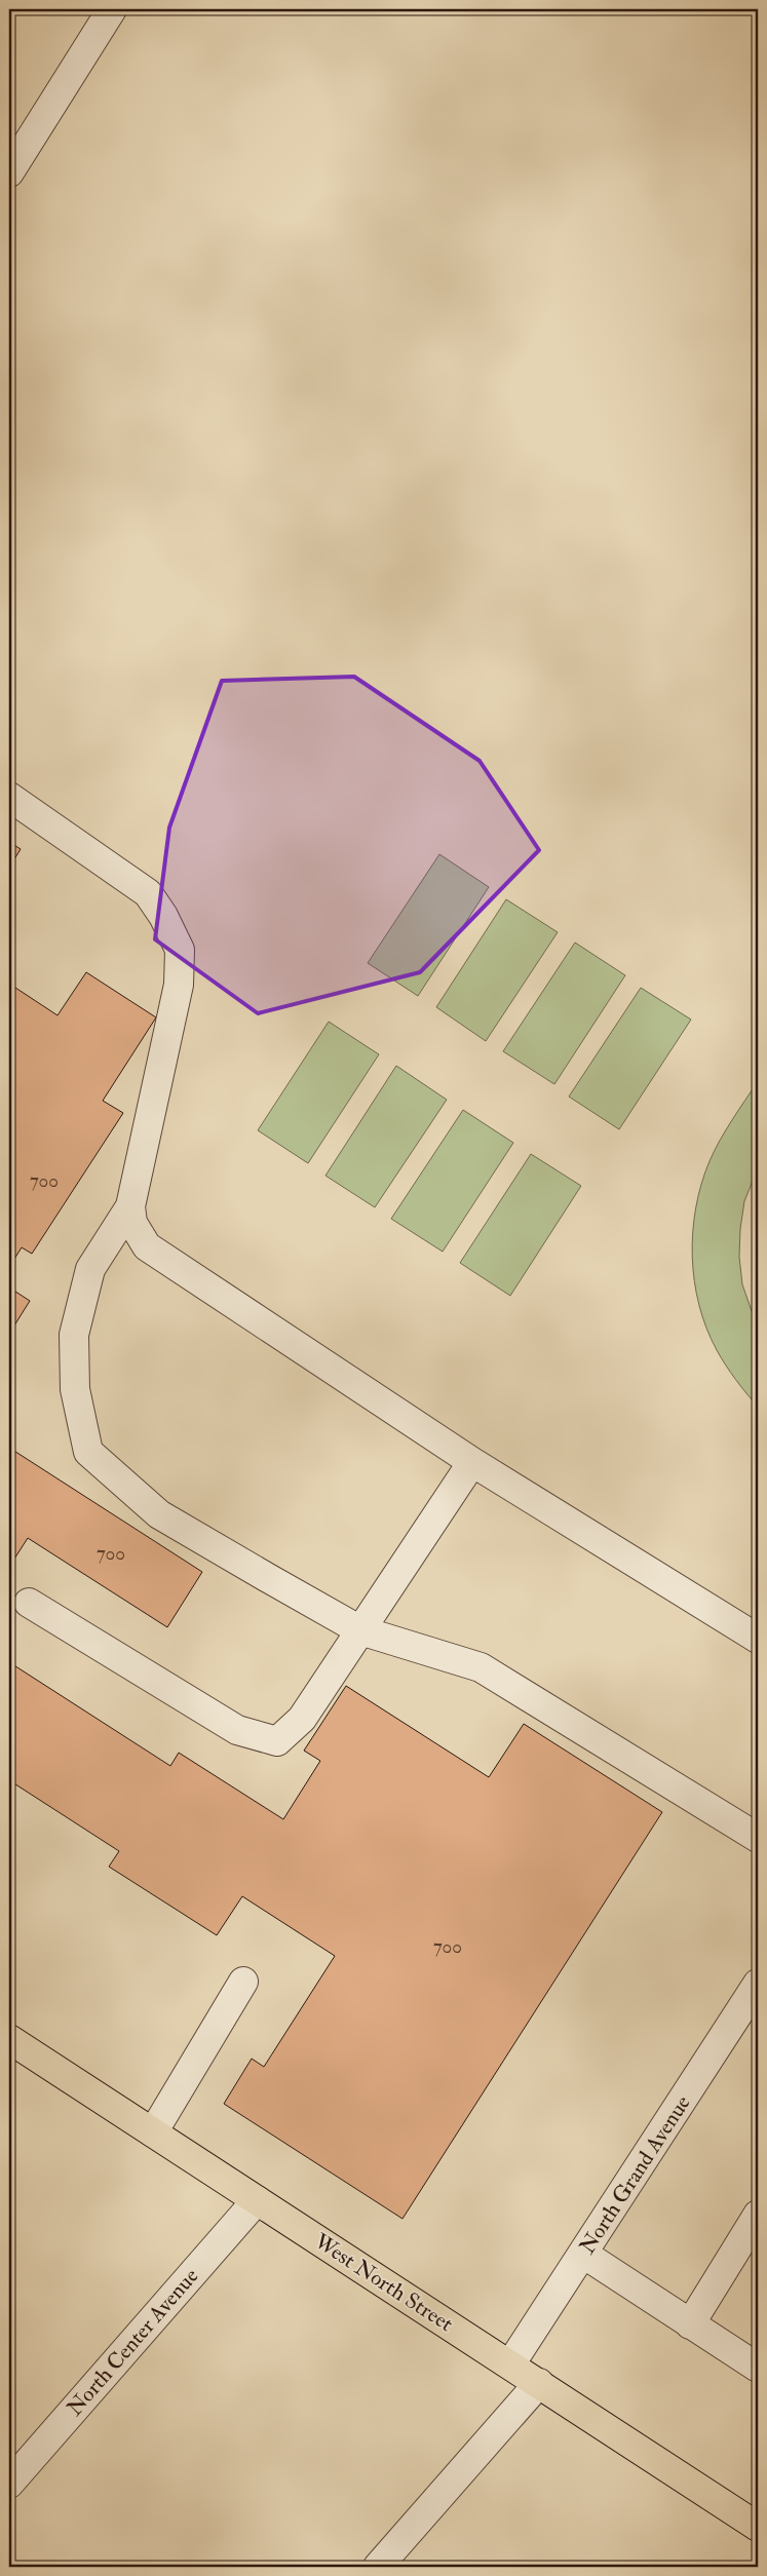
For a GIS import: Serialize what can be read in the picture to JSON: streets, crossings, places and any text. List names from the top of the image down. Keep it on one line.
{"streets":{"main road":["West North Street"],"street":["North Grand Avenue","North Center Avenue"]},"crossings":[["North Grand Avenue","West North Street"],["West North Street","North Center Avenue"]],"house_numbers":["700","700","700"]}
